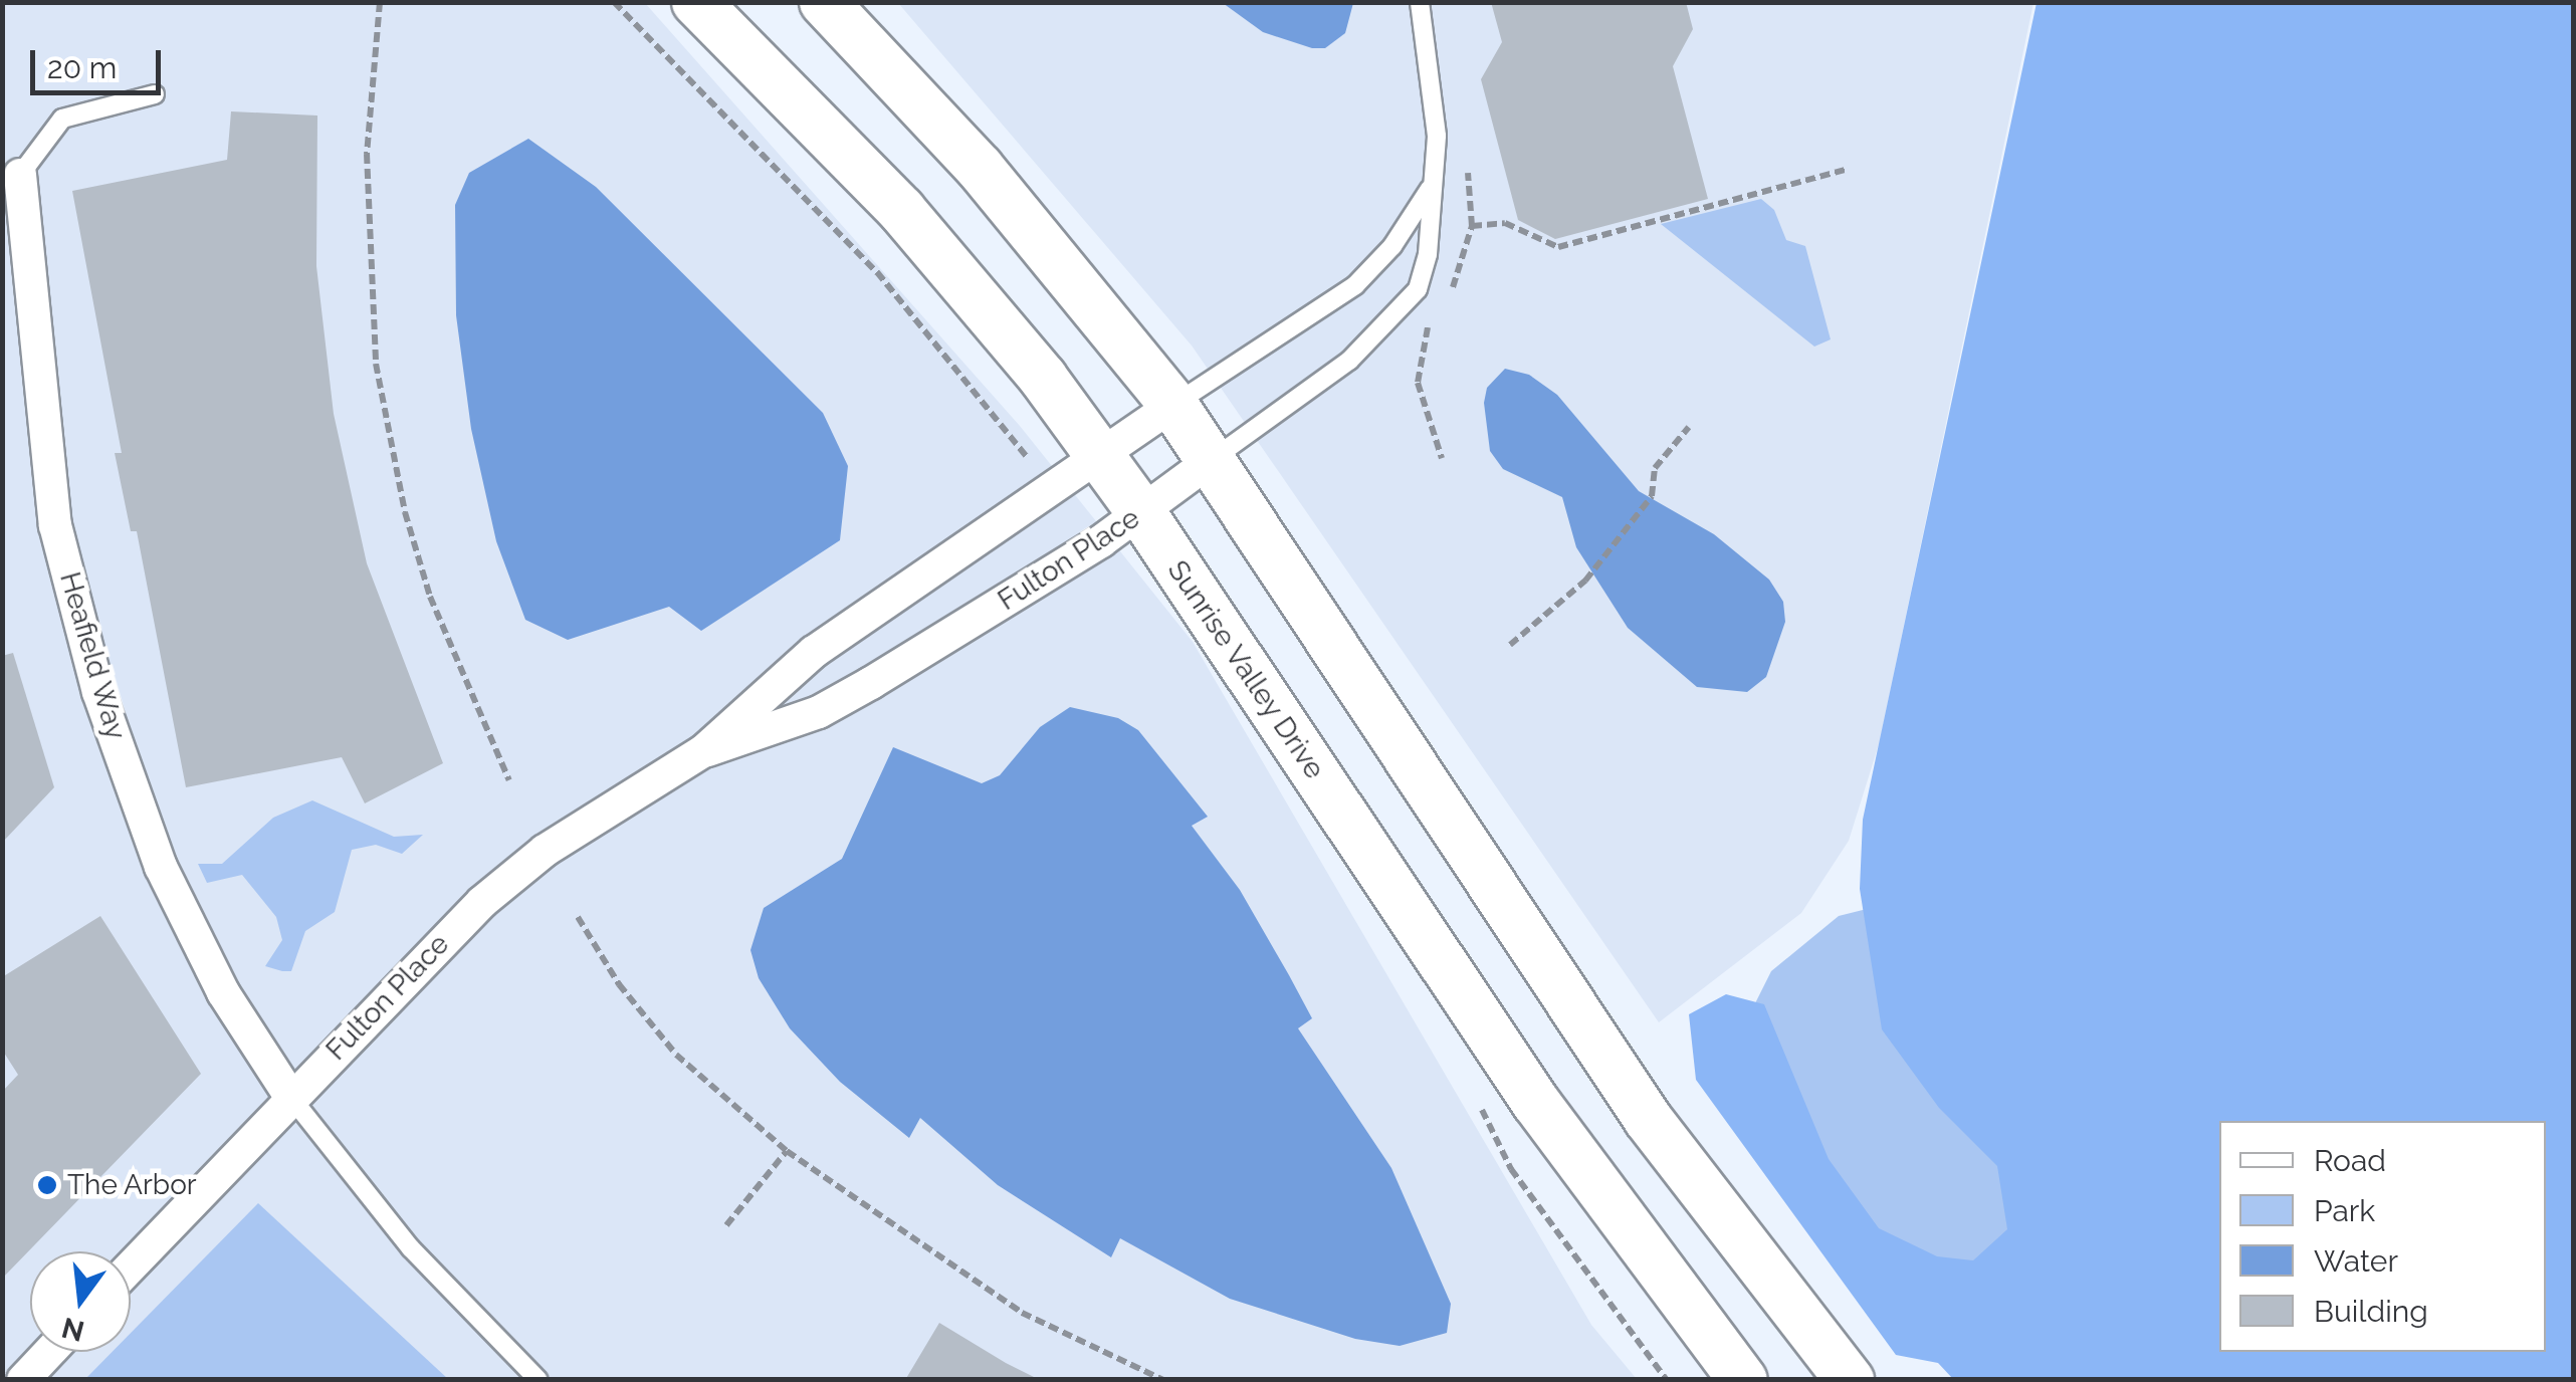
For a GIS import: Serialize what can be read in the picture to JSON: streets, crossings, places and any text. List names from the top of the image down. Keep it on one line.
{"streets":{"main road":["Sunrise Valley Drive"],"street":["Fulton Place","Heafield Way"]},"crossings":[["Fulton Place","Heafield Way"],["Fulton Place","Sunrise Valley Drive"]],"places":["The Arbor"],"legend":["Road","Park","Water","Building"],"scale_bar":"20 m","north":"bottom"}
